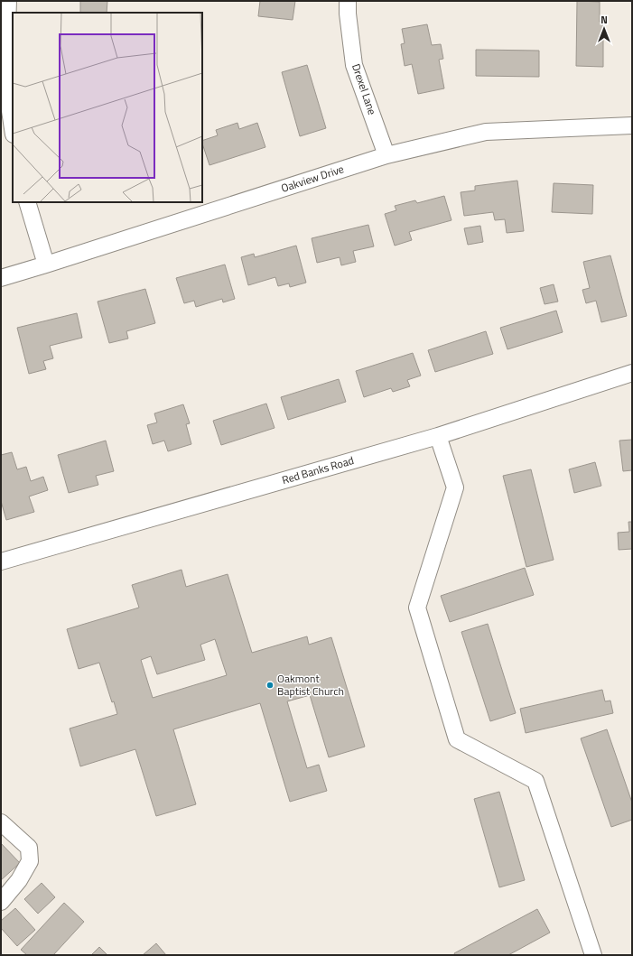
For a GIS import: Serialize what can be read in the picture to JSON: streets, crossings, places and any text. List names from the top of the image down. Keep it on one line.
{"streets":{"street":["Drexel Lane","Oakview Drive","Red Banks Road"]},"crossings":[["Drexel Lane","Oakview Drive"]],"places":["Oakmont Baptist Church"],"north":"top"}
